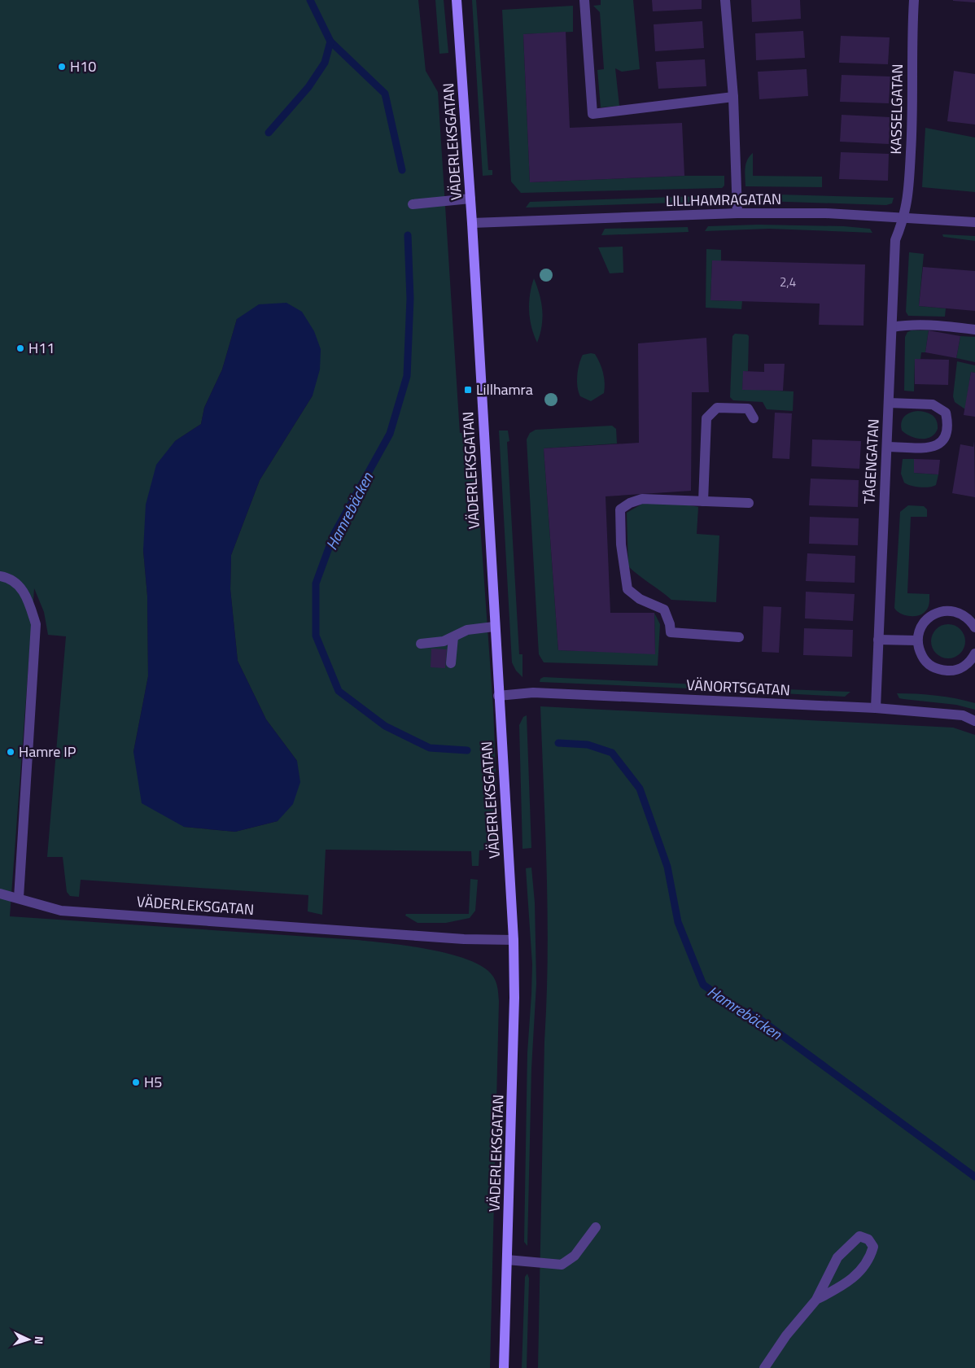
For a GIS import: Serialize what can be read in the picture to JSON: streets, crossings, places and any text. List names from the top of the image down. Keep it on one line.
{"streets":{"street":["KASSELGATAN","VÄDERLEKSGATAN","LILLHAMRAGATAN","TÅGENGATAN","VÄNORTSGATAN"]},"crossings":[["KASSELGATAN","LILLHAMRAGATAN"],["KASSELGATAN","TÅGENGATAN"],["VÄDERLEKSGATAN","LILLHAMRAGATAN"],["VÄDERLEKSGATAN","VÄNORTSGATAN"],["LILLHAMRAGATAN","TÅGENGATAN"],["TÅGENGATAN","VÄNORTSGATAN"]],"water":["Hamrebäcken"],"places":{"other":["H10","H11","Hamre IP","H5"],"transit":["Lillhamra"]},"house_numbers":["2,4"],"north":"right"}
